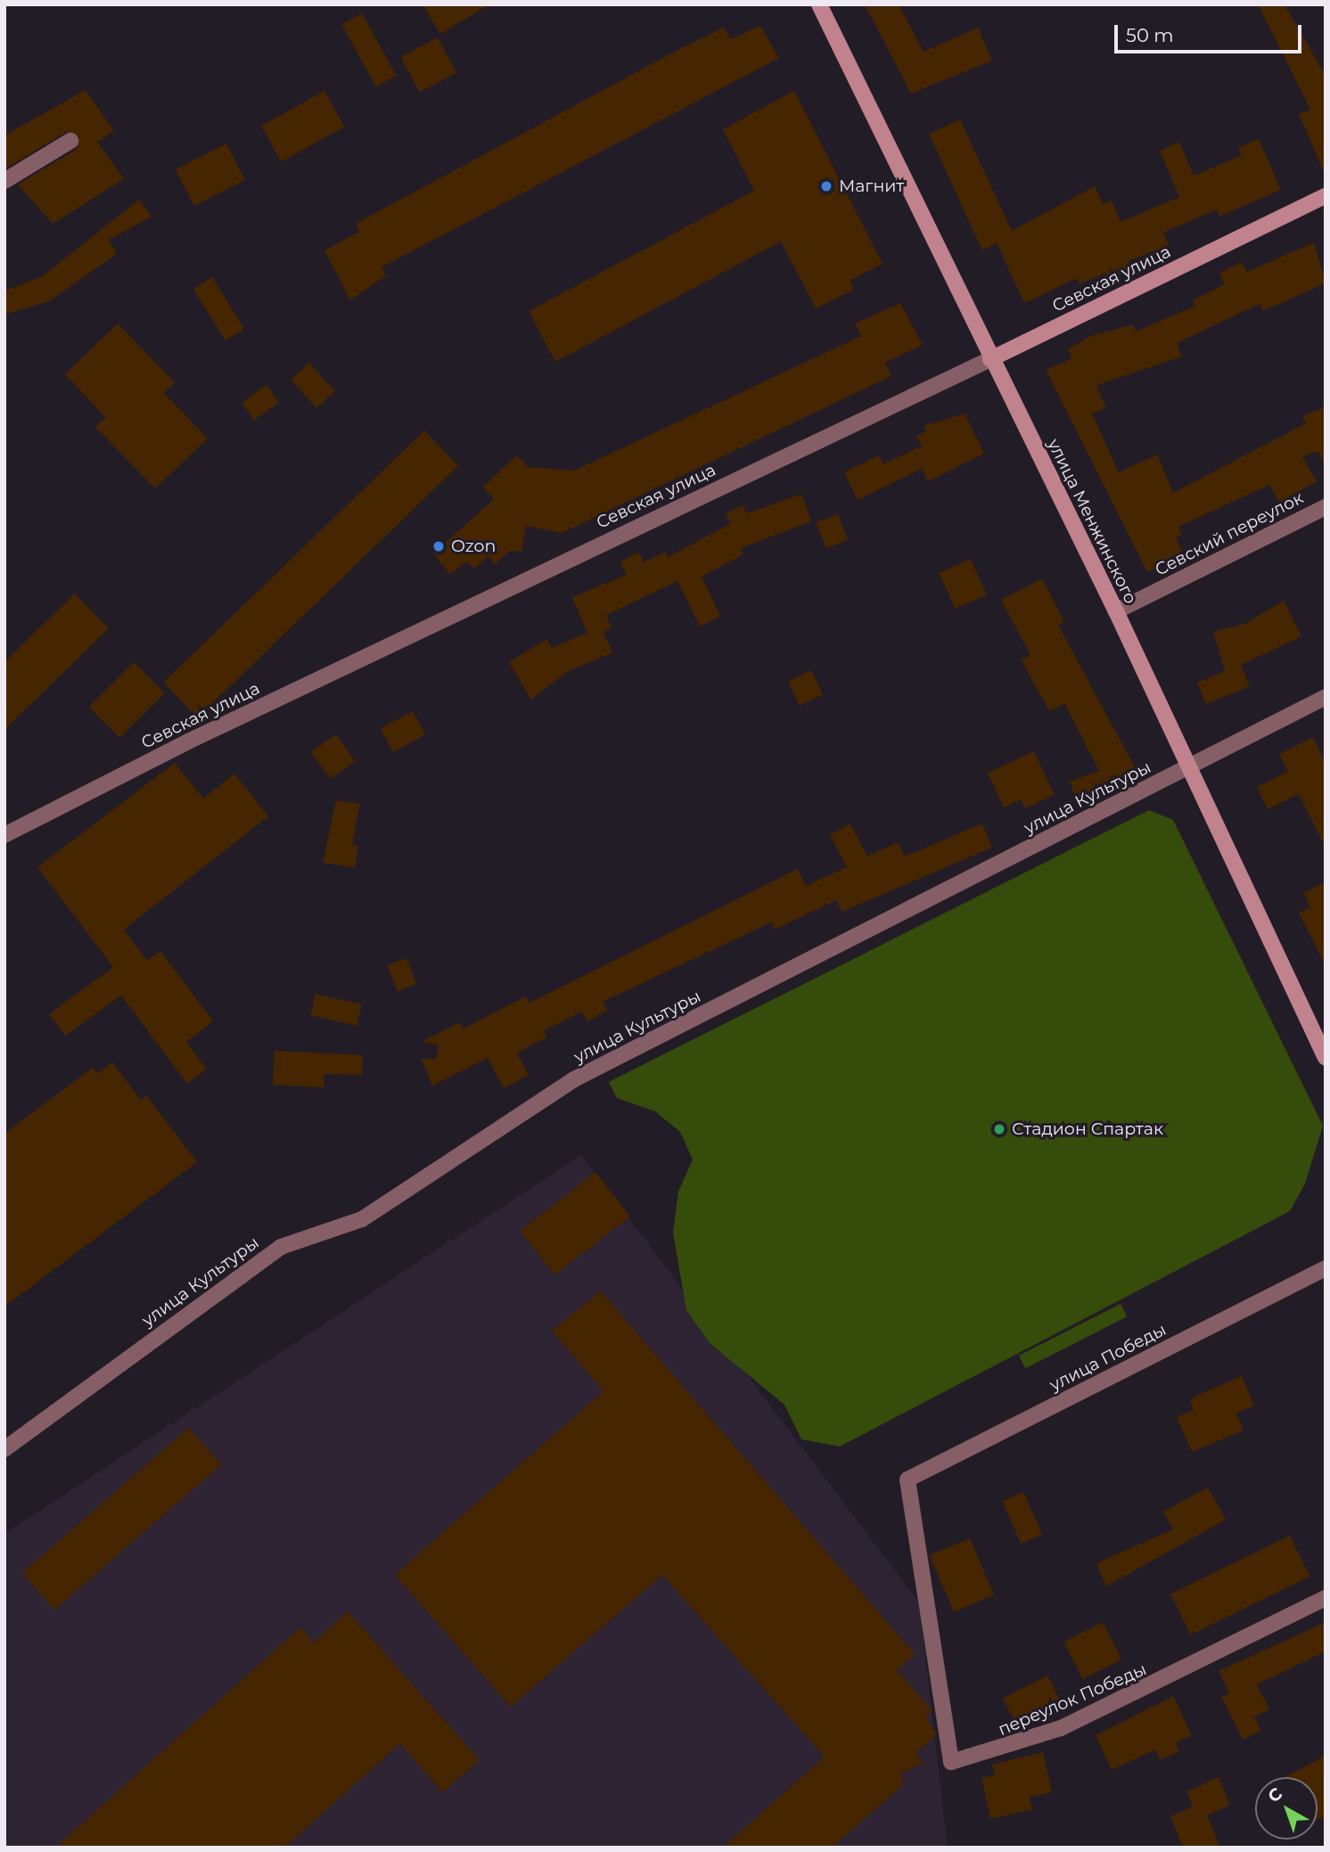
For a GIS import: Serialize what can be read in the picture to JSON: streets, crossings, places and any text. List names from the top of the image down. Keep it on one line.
{"streets":{"street":["Севская улица","улица Менжинского","Севский переулок","улица Культуры","улица Победы","переулок Победы"]},"crossings":[["Севская улица","улица Менжинского"],["улица Менжинского","Севский переулок"],["улица Менжинского","улица Культуры"],["улица Победы","переулок Победы"]],"places":["Магнит","Ozon","Стадион Спартак"],"scale_bar":"50 m","north":"top left"}
